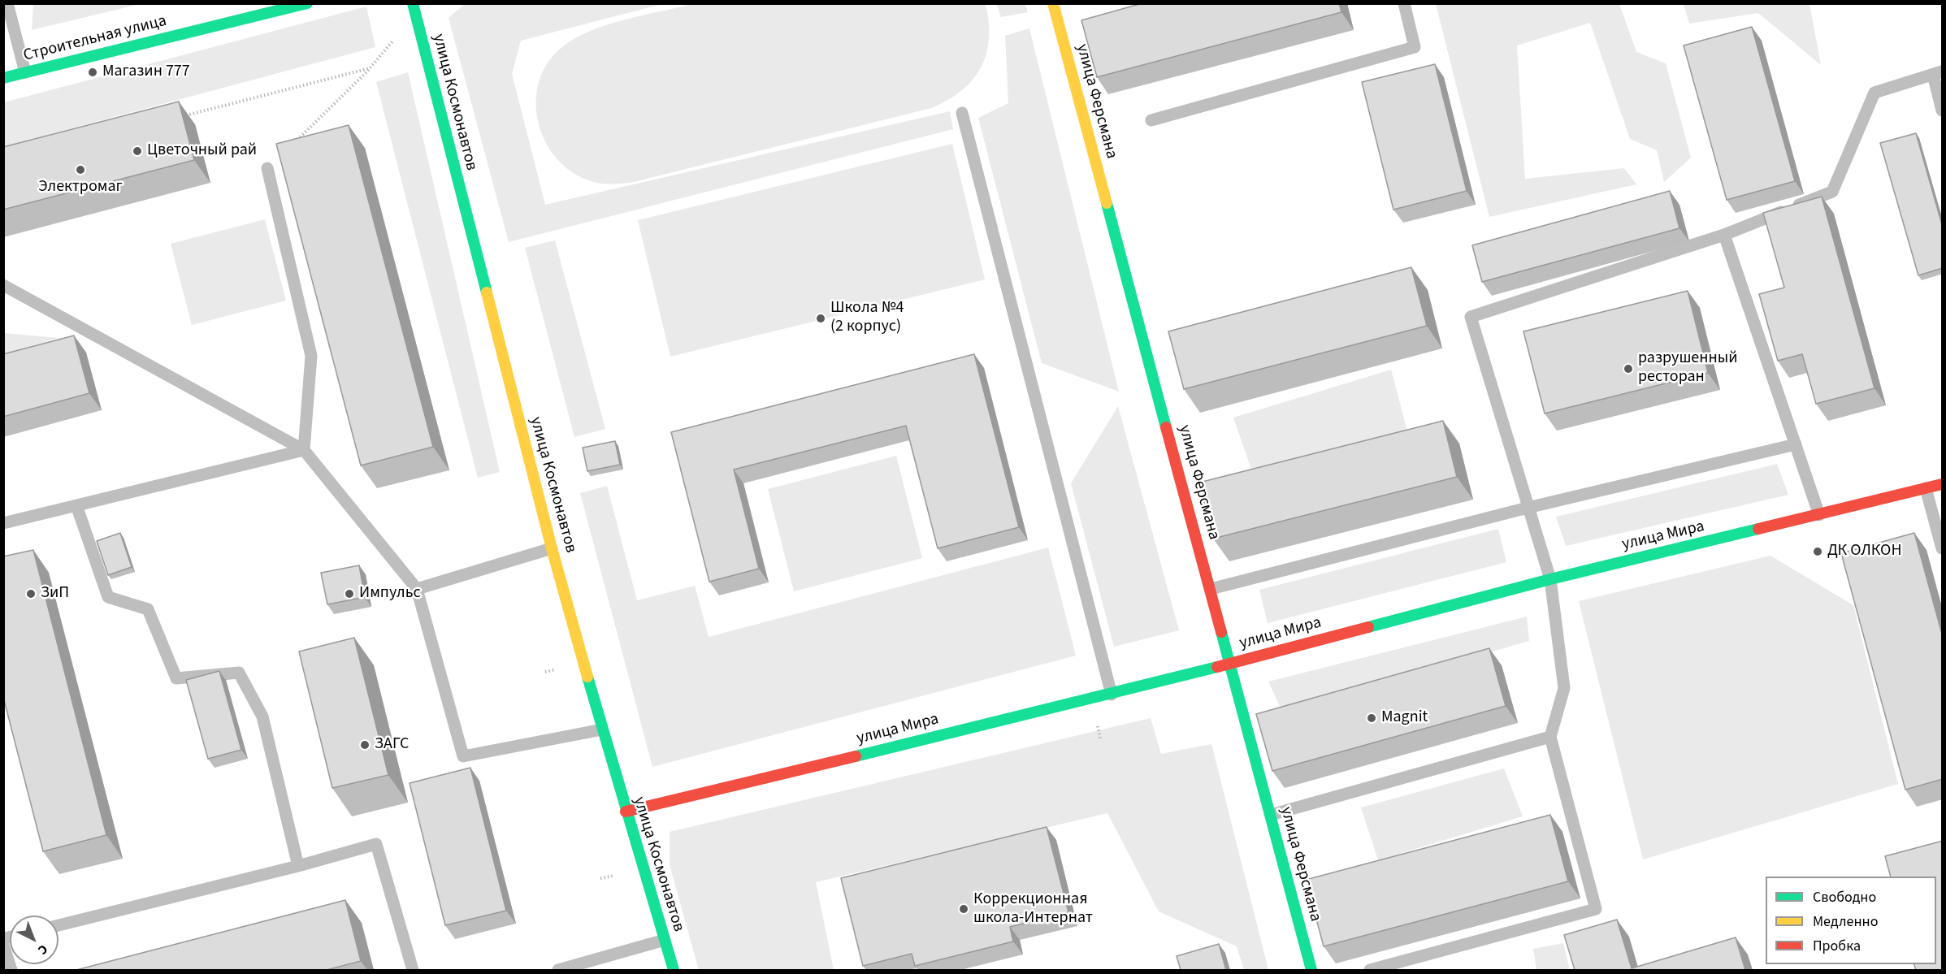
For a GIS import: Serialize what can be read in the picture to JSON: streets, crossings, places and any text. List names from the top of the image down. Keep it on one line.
{"streets":{"street":["Строительная улица","улица Ферсмана","улица Космонавтов","улица Мира"]},"crossings":[["улица Ферсмана","улица Мира"],["улица Космонавтов","улица Мира"]],"places":["Магазин 777","Цветочный рай","Электромаг","Школа №4 (2 корпус)","разрушенный ресторан","ДК ОЛКОН","ЗиП","Импульс","Magnit","ЗАГС","Коррекционная школа-Интернат"],"legend":["Свободно","Медленно","Пробка"],"north":"bottom right"}
